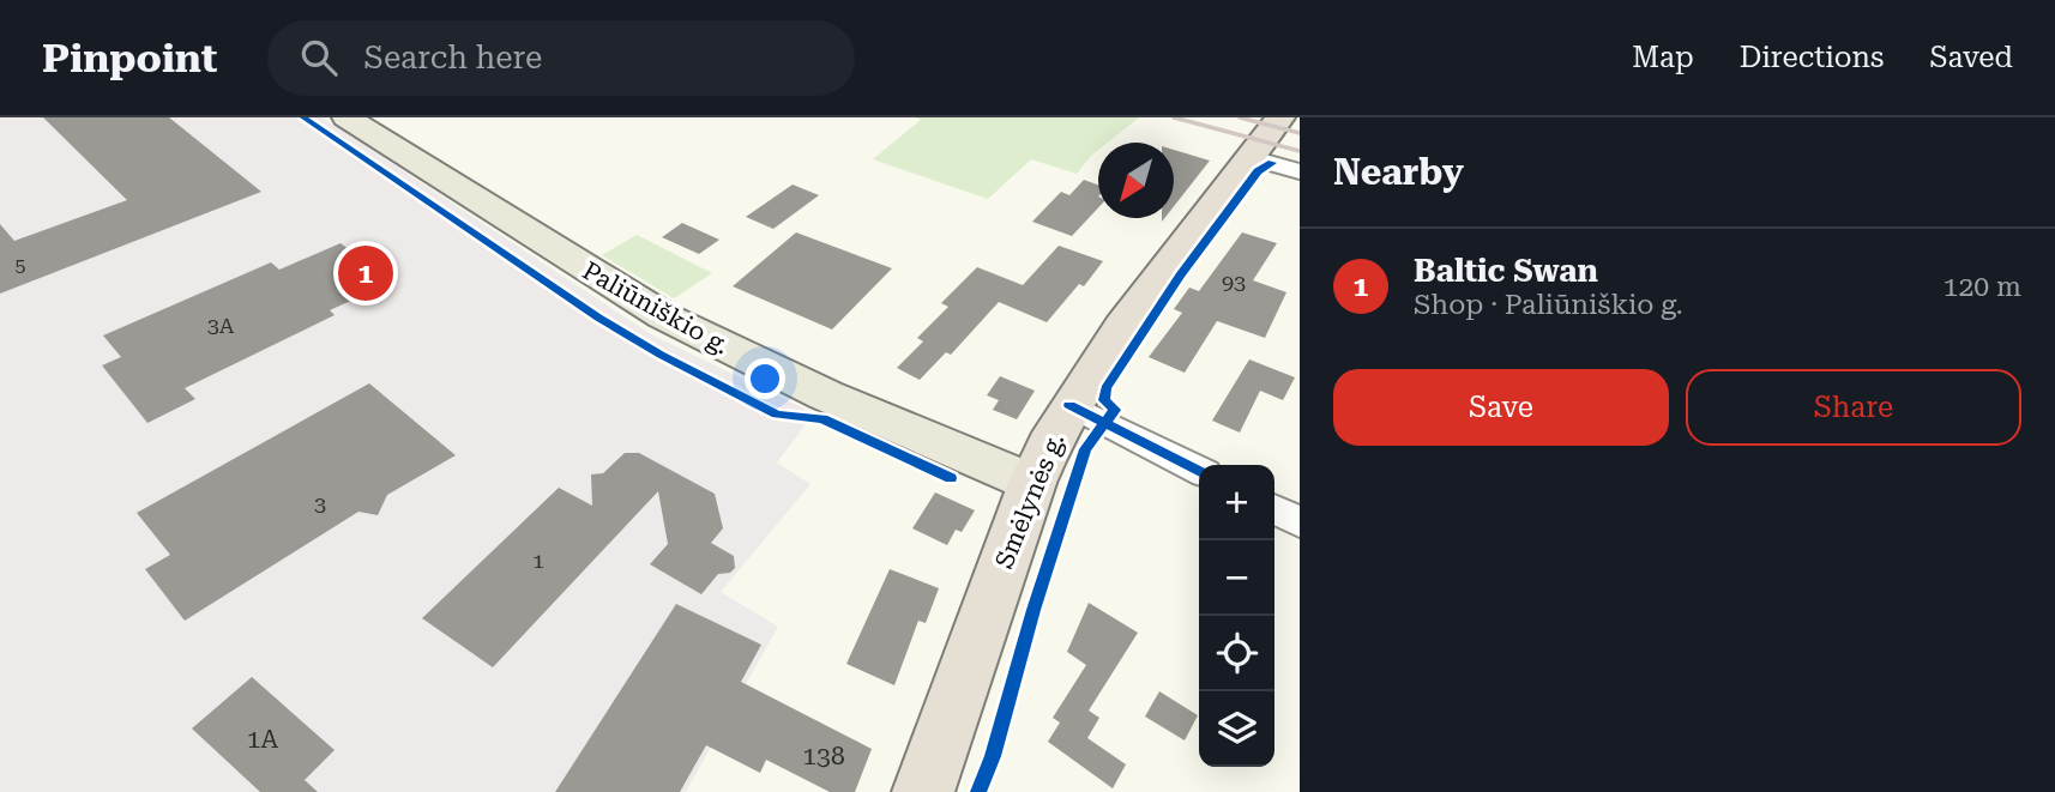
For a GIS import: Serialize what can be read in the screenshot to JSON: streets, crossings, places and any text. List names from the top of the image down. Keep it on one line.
{"streets":{"highway":["Smėlynės g."],"main road":["Paliūniškio g."]},"crossings":[["Paliūniškio g.","Smėlynės g."]],"house_numbers":["5","93","3A","3","1","1A","138"],"north":"bottom left","page":{"header":"Pinpoint","search":"Search here","nav":["Map","Directions","Saved"],"heading":"Nearby","list":[{"mark":"1","name":"Baltic Swan","note":"Shop · Paliūniškio g.","value":"120 m"}],"pins":"1","buttons":["Save","Share"],"map_buttons":["+","−"]}}
